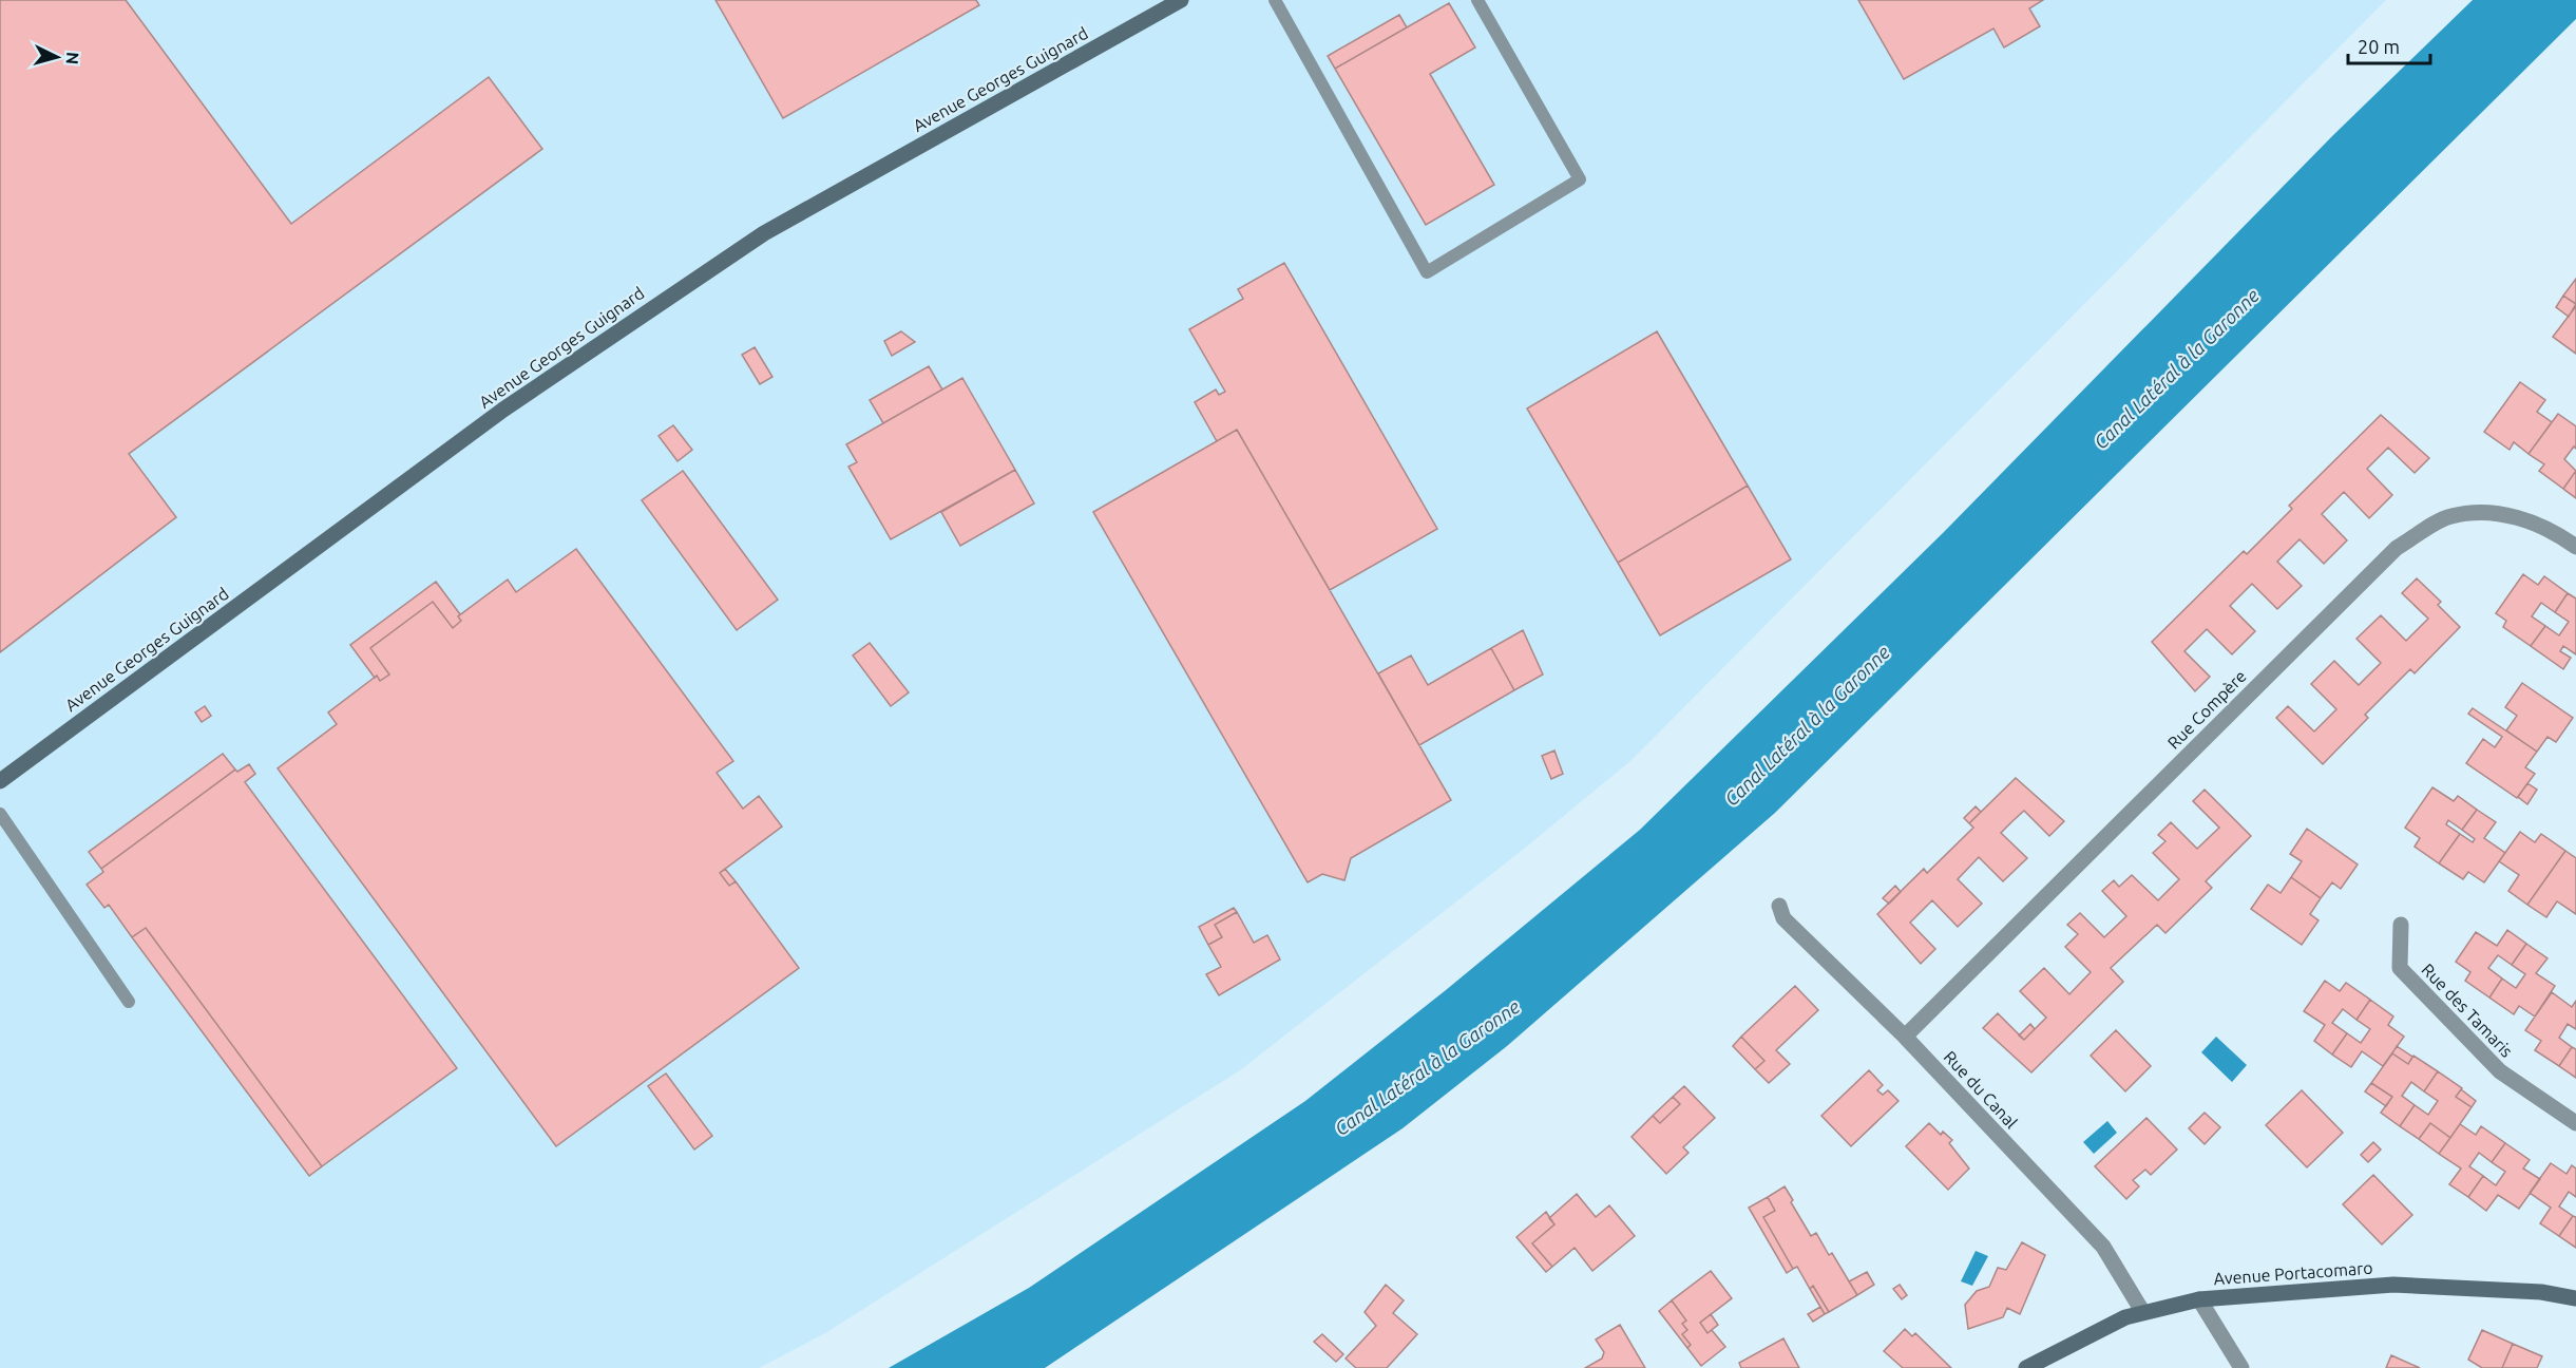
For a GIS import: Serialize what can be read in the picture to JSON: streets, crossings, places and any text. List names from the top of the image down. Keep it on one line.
{"streets":{"street":["Avenue Georges Guignard","Rue Compère","Rue des Tamaris","Rue du Canal","Avenue Portacomaro"]},"crossings":[["Rue Compère","Rue du Canal"],["Rue du Canal","Avenue Portacomaro"]],"water":["Canal Latéral à la Garonne"],"scale_bar":"20 m","north":"right"}
